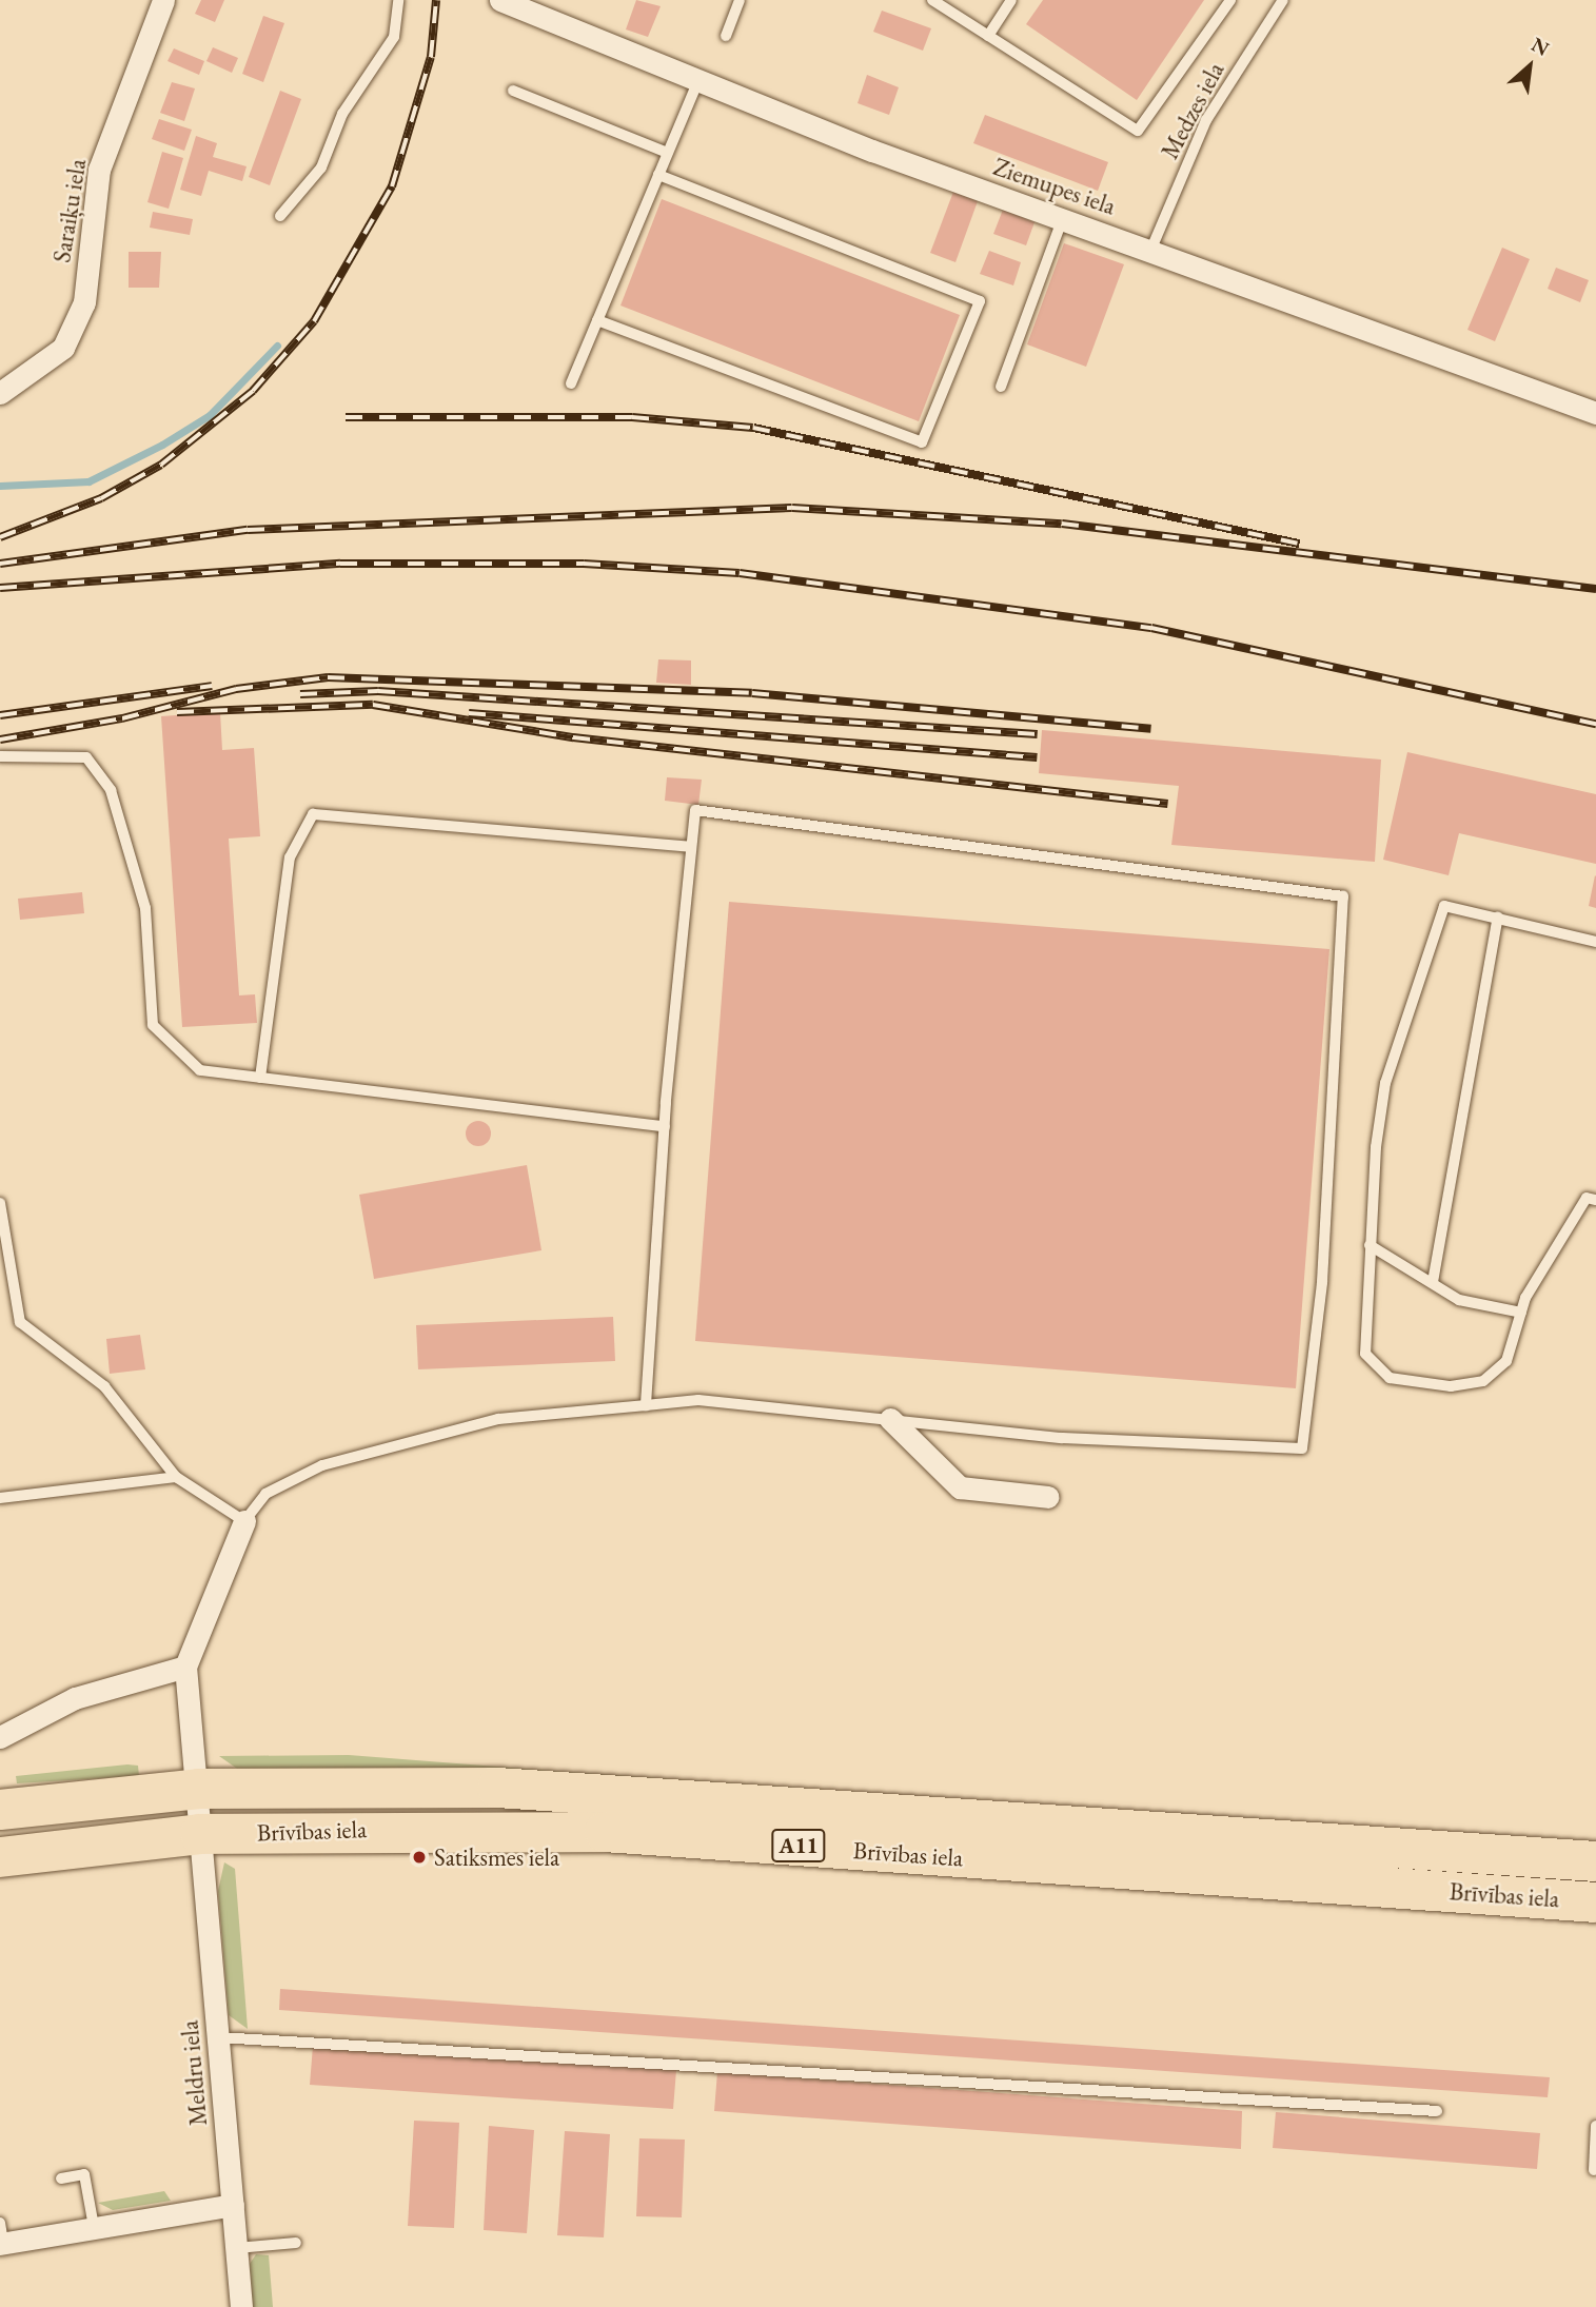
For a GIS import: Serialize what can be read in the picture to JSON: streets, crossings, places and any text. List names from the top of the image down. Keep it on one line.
{"streets":{"highway":["Brīvības iela","A11"],"street":["Ziemupes iela","Saraiķu iela","Meldru iela"],"lane":["Medzes iela"]},"crossings":[["Medzes iela","Ziemupes iela"],["Brīvības iela","Meldru iela"]],"places":["Satiksmes iela"],"north":"top right"}
